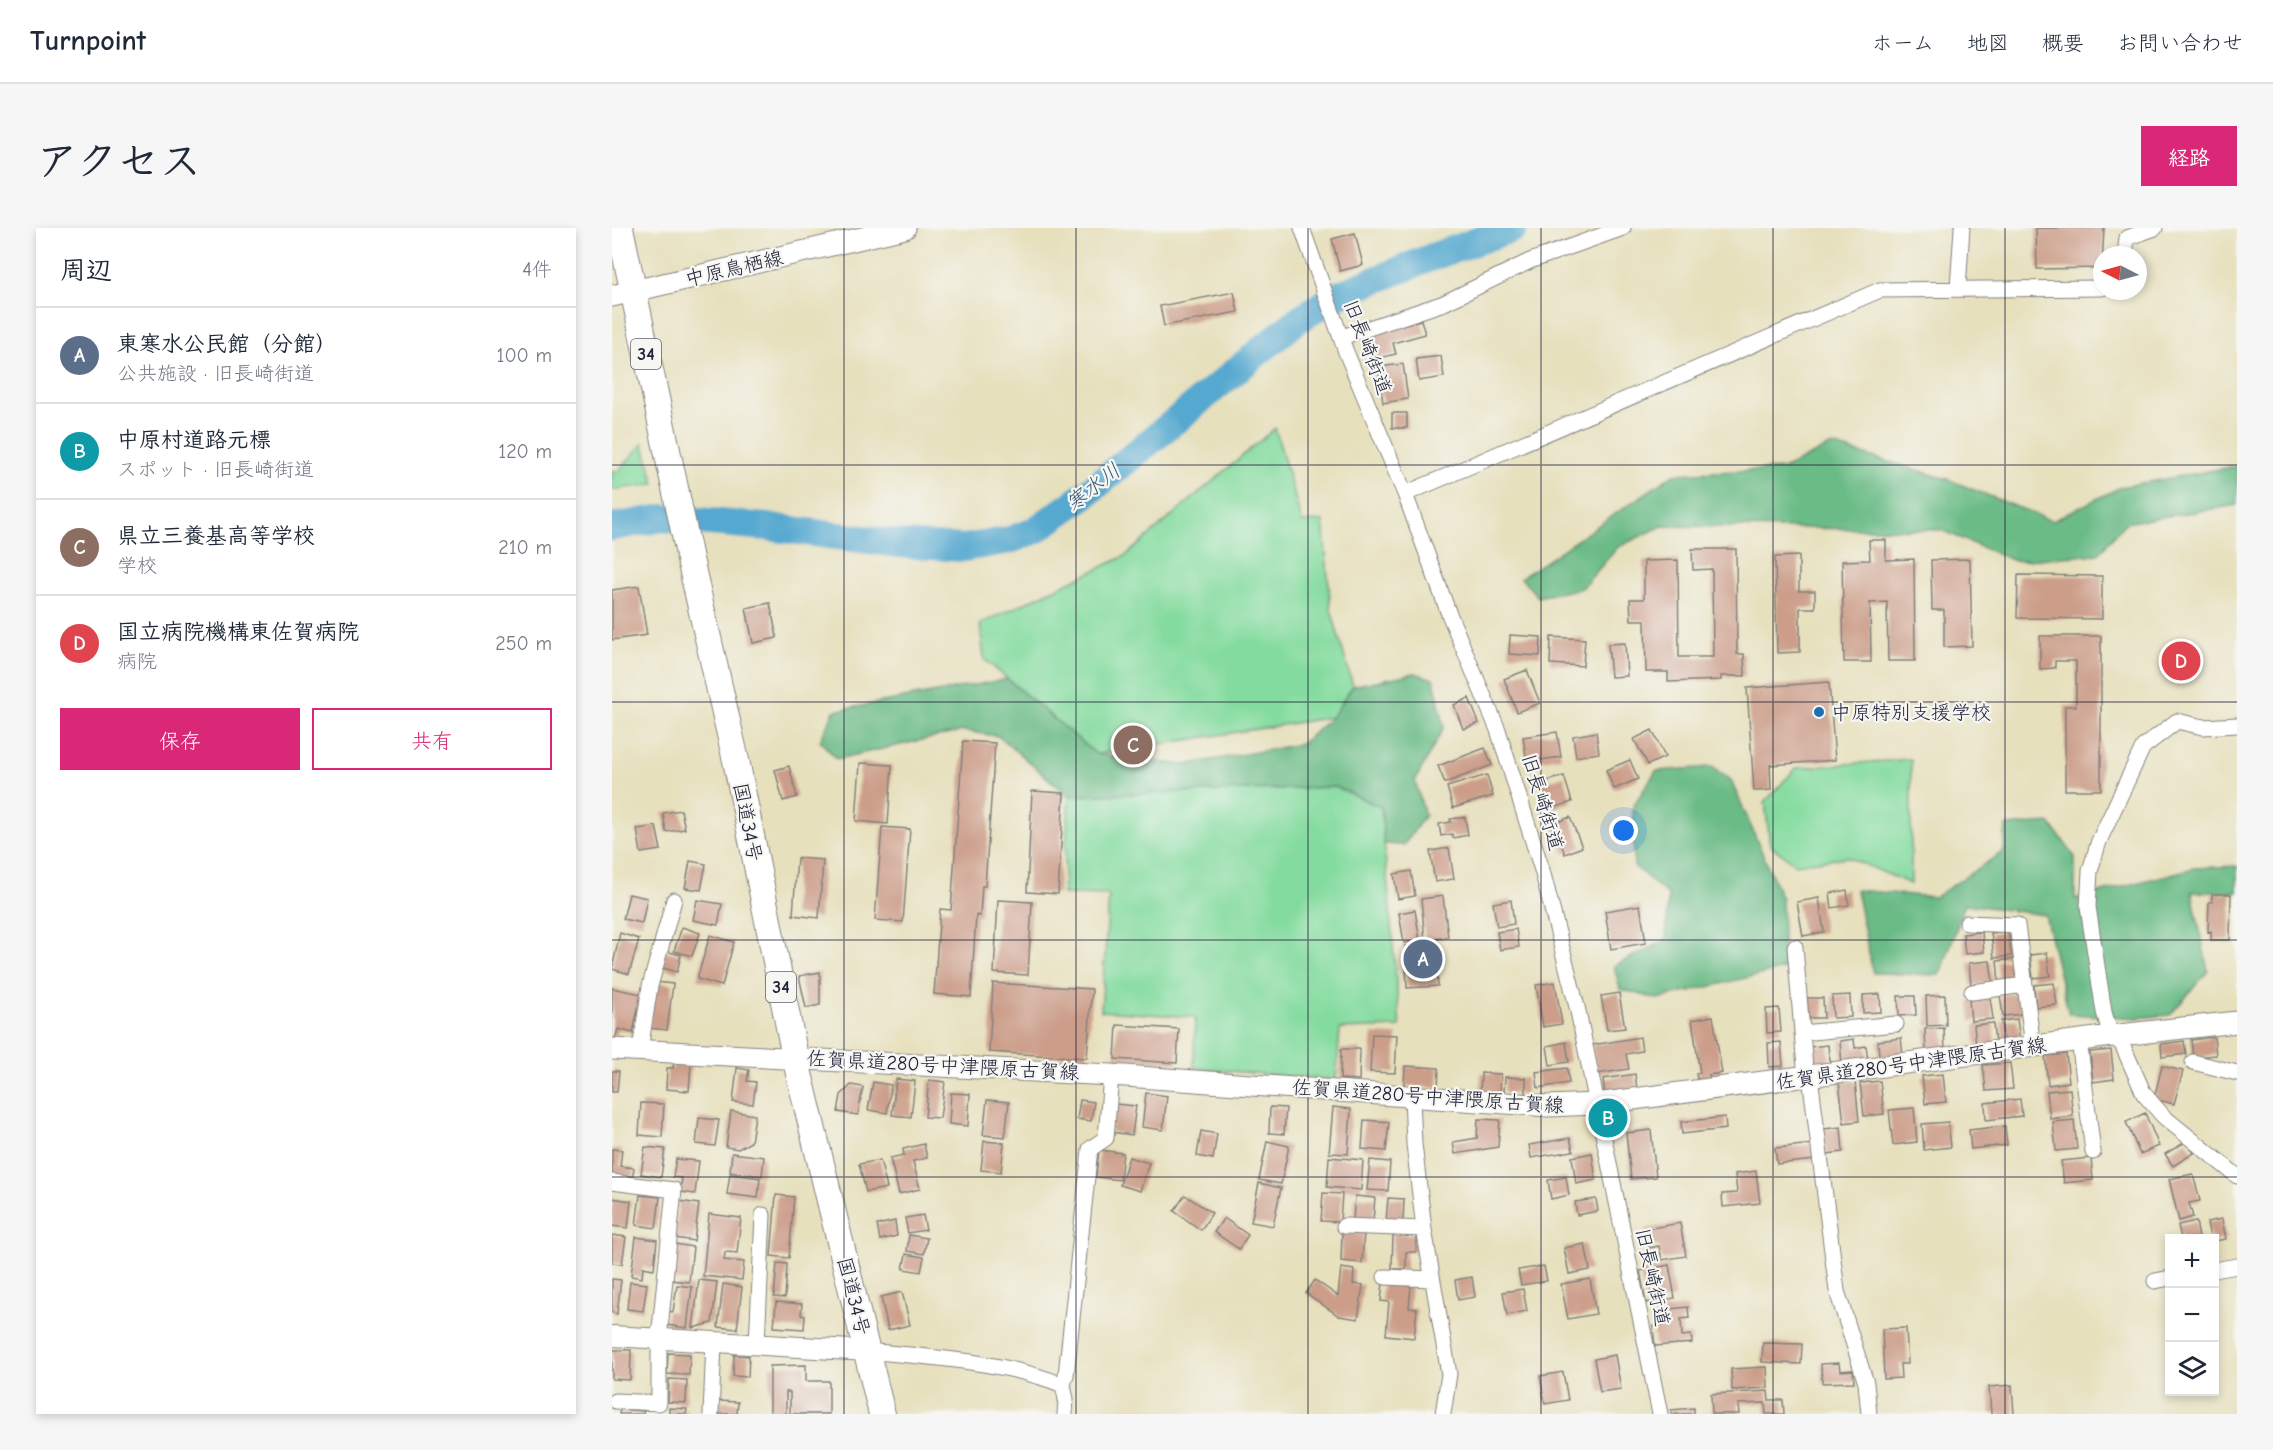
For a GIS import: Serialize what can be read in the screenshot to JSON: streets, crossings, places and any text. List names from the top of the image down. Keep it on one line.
{"streets":{"highway":["34","国道34号"],"main road":["中原鳥栖線","佐賀県道280号中津隈原古賀線"],"street":["旧長崎街道"]},"crossings":[["中原鳥栖線","国道34号"],["旧長崎街道","佐賀県道280号中津隈原古賀線"],["国道34号","佐賀県道280号中津隈原古賀線"]],"water":["寒水川"],"places":["中原特別支援学校"],"north":"left","page":{"header":"Turnpoint","nav":["ホーム","地図","概要","お問い合わせ"],"title":"アクセス","buttons":["経路",["保存","共有"]],"heading":["周辺","4件"],"list":[{"mark":"A","name":"東寒水公民館（分館）","note":"公共施設 · 旧長崎街道","value":"100 m"},{"mark":"B","name":"中原村道路元標","note":"スポット · 旧長崎街道","value":"120 m"},{"mark":"C","name":"県立三養基高等学校","note":"学校","value":"210 m"},{"mark":"D","name":"国立病院機構東佐賀病院","note":"病院","value":"250 m"}],"pins":["D","C","A","B"],"map_buttons":["+","−"]}}
